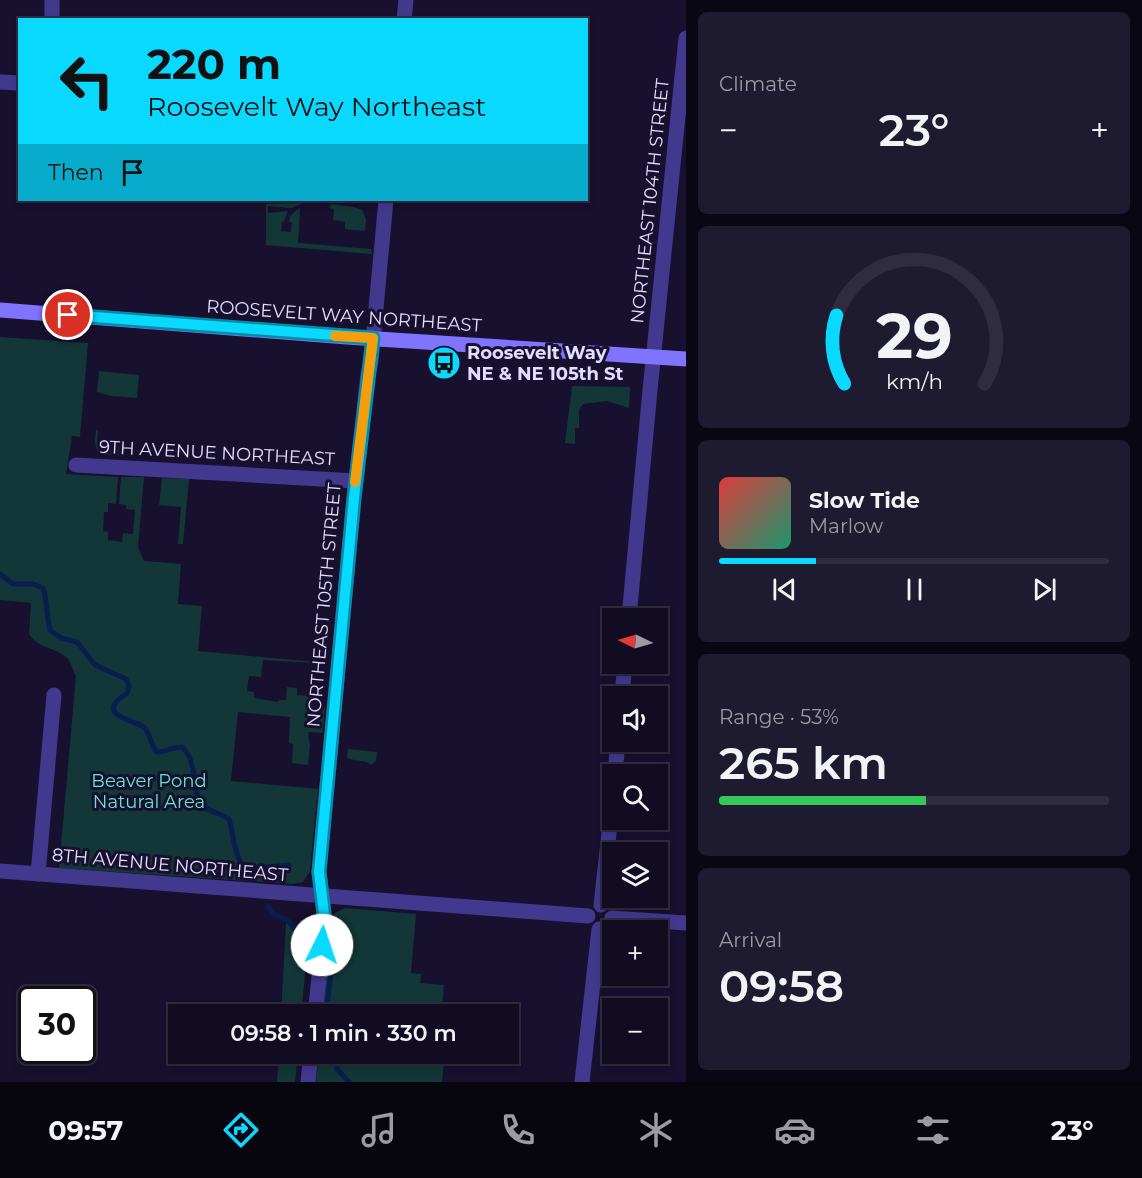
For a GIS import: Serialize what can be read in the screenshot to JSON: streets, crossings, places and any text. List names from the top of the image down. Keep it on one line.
{"streets":{"main road":["ROOSEVELT WAY NORTHEAST"],"street":["NORTHEAST 104TH STREET","9TH AVENUE NORTHEAST","NORTHEAST 105TH STREET","8TH AVENUE NORTHEAST"]},"crossings":[["NORTHEAST 104TH STREET","ROOSEVELT WAY NORTHEAST"],["ROOSEVELT WAY NORTHEAST","NORTHEAST 105TH STREET"],["9TH AVENUE NORTHEAST","NORTHEAST 105TH STREET"],["NORTHEAST 105TH STREET","8TH AVENUE NORTHEAST"]],"parks":["Beaver Pond Natural Area"],"places":{"bus stop":["Roosevelt Way NE & NE 105th St"]},"north":"left","page":{"tile":["Climate",["Range · 53%","265 km"],["Arrival","09:58"]],"turn":["220 m","Roosevelt Way Northeast"],"heat":["−","23°","+"],"then":"Then","song":["Slow Tide","Marlow"],"map_buttons":["+","−"],"limit":"30","trip":"09:58 · 1 min · 330 m","tabs":["09:57","23°"],"gauge":["29","km/h"]}}
